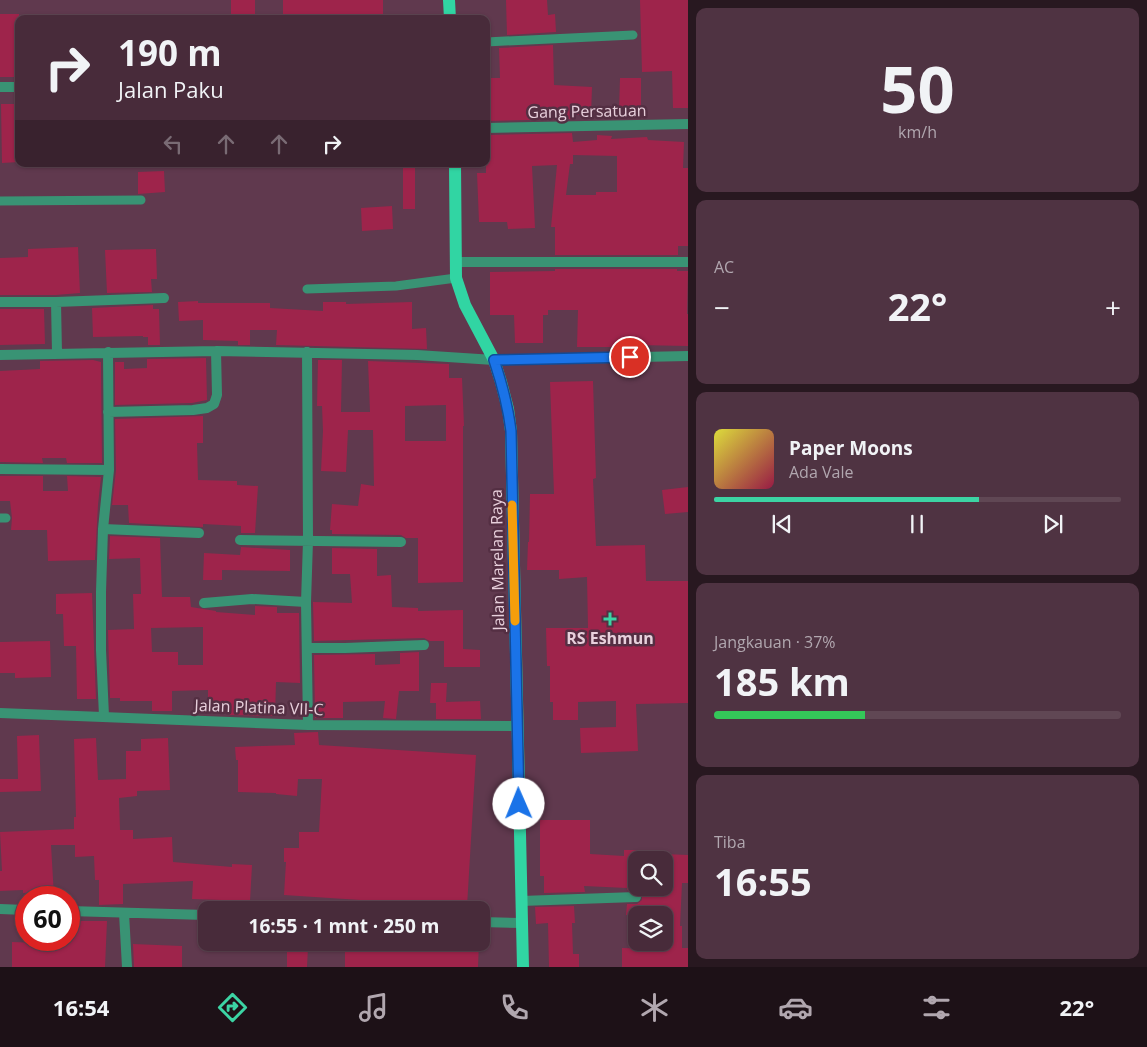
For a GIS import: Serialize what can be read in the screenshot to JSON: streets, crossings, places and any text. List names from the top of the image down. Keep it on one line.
{"streets":{"main road":["Jalan Marelan Raya"],"street":["Gang Persatuan","Jalan Platina VII-C"]},"crossings":[["Jalan Marelan Raya","Jalan Platina VII-C"]],"places":{"health":["RS Eshmun"]},"page":{"tile":[["50","km/h"],"AC",["Jangkauan · 37%","185 km"],["Tiba","16:55"]],"turn":["190 m","Jalan Paku"],"heat":["−","22°","+"],"song":["Paper Moons","Ada Vale"],"limit":"60","trip":"16:55 · 1 mnt · 250 m","tabs":["16:54","22°"]}}
